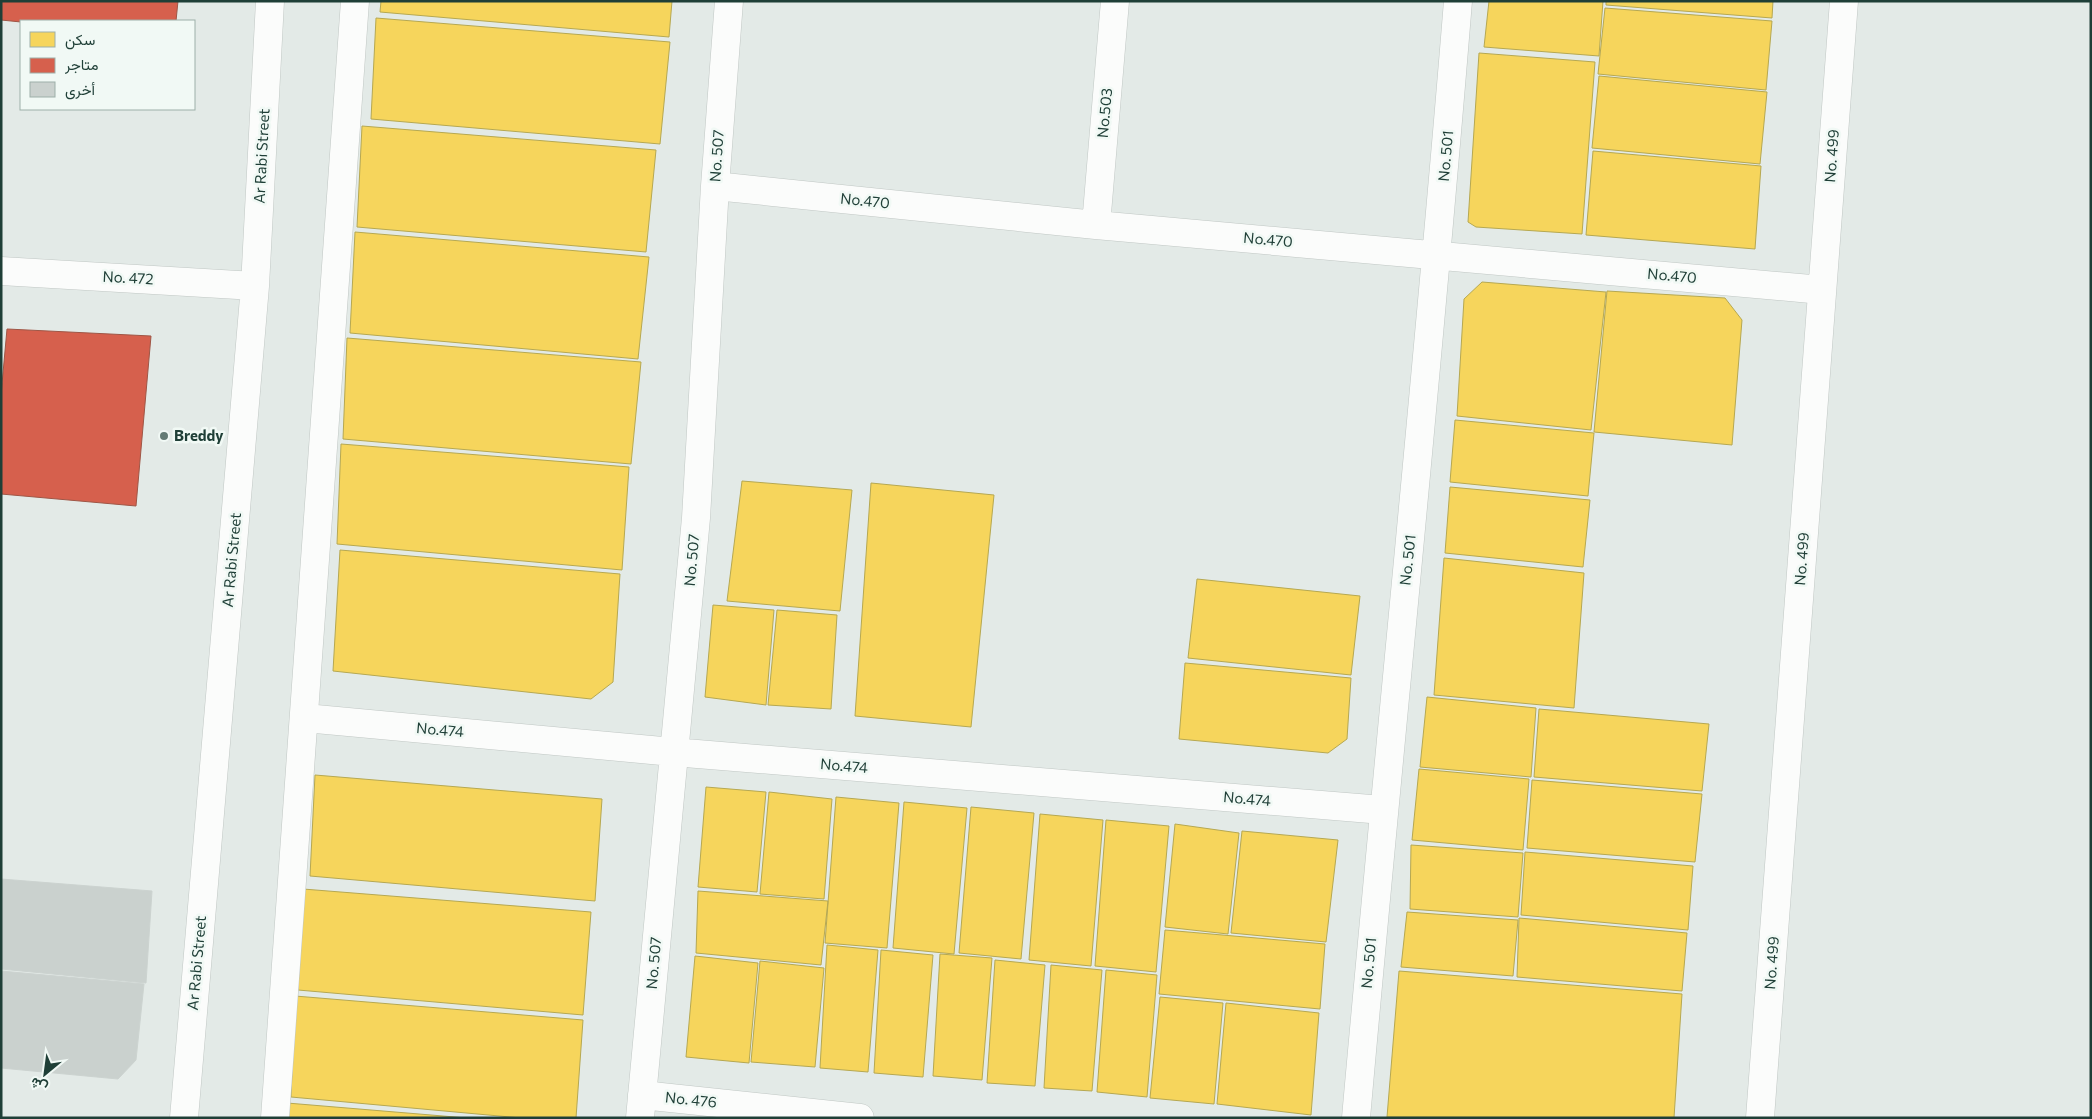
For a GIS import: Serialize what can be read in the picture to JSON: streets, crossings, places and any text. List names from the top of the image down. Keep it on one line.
{"streets":{"street":["No.503","Ar Rabi Street","No. 507","No. 501","No. 499","No.470","No. 472","No.474","No. 476"]},"crossings":[["No.503","No.470"],["Ar Rabi Street","No. 472"],["No. 507","No.470"],["No. 507","No.474"],["No. 507","No. 476"],["No. 501","No.470"],["No. 501","No.474"],["No. 499","No.470"]],"places":["Breddy"],"legend":["سكن","متاجر","أخرى"],"north":"bottom left"}
